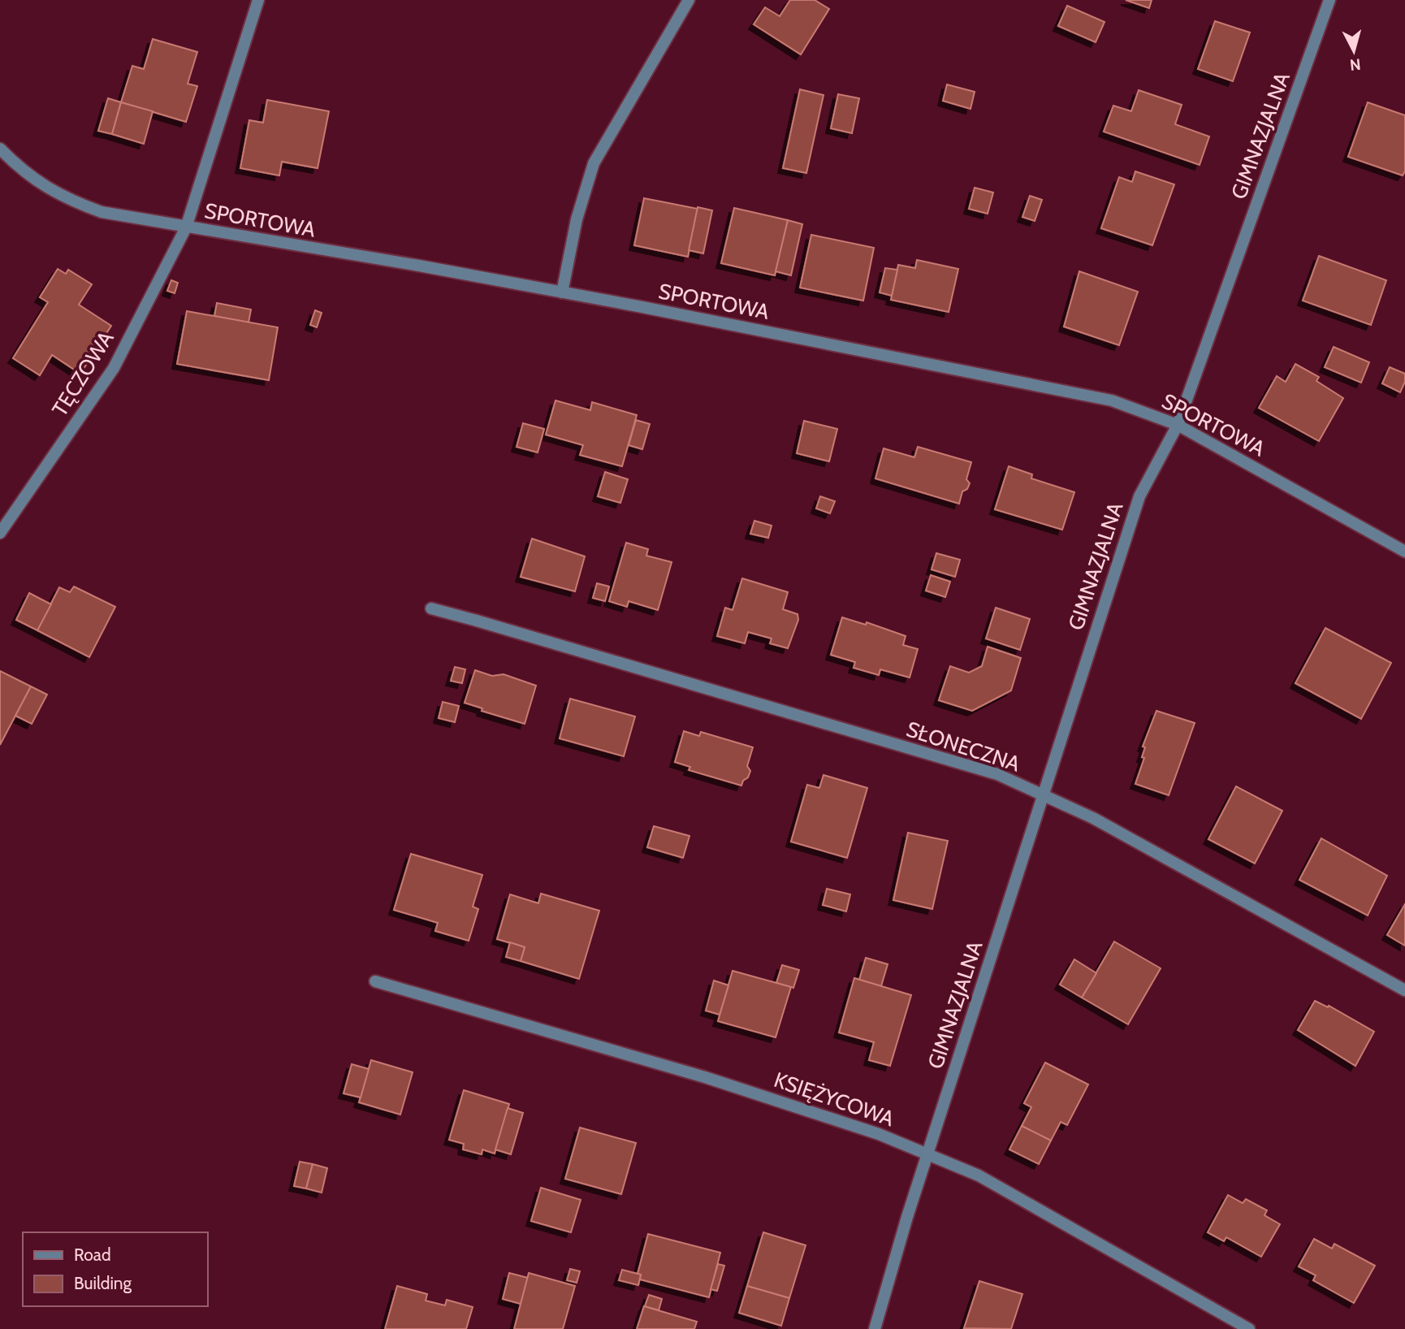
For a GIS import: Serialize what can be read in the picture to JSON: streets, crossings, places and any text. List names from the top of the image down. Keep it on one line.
{"streets":{"street":["GIMNAZJALNA","SPORTOWA","TĘCZOWA","SŁONECZNA","KSIĘŻYCOWA"]},"crossings":[["GIMNAZJALNA","SPORTOWA"],["GIMNAZJALNA","SŁONECZNA"],["GIMNAZJALNA","KSIĘŻYCOWA"],["SPORTOWA","TĘCZOWA"]],"legend":["Road","Building"],"north":"bottom"}
